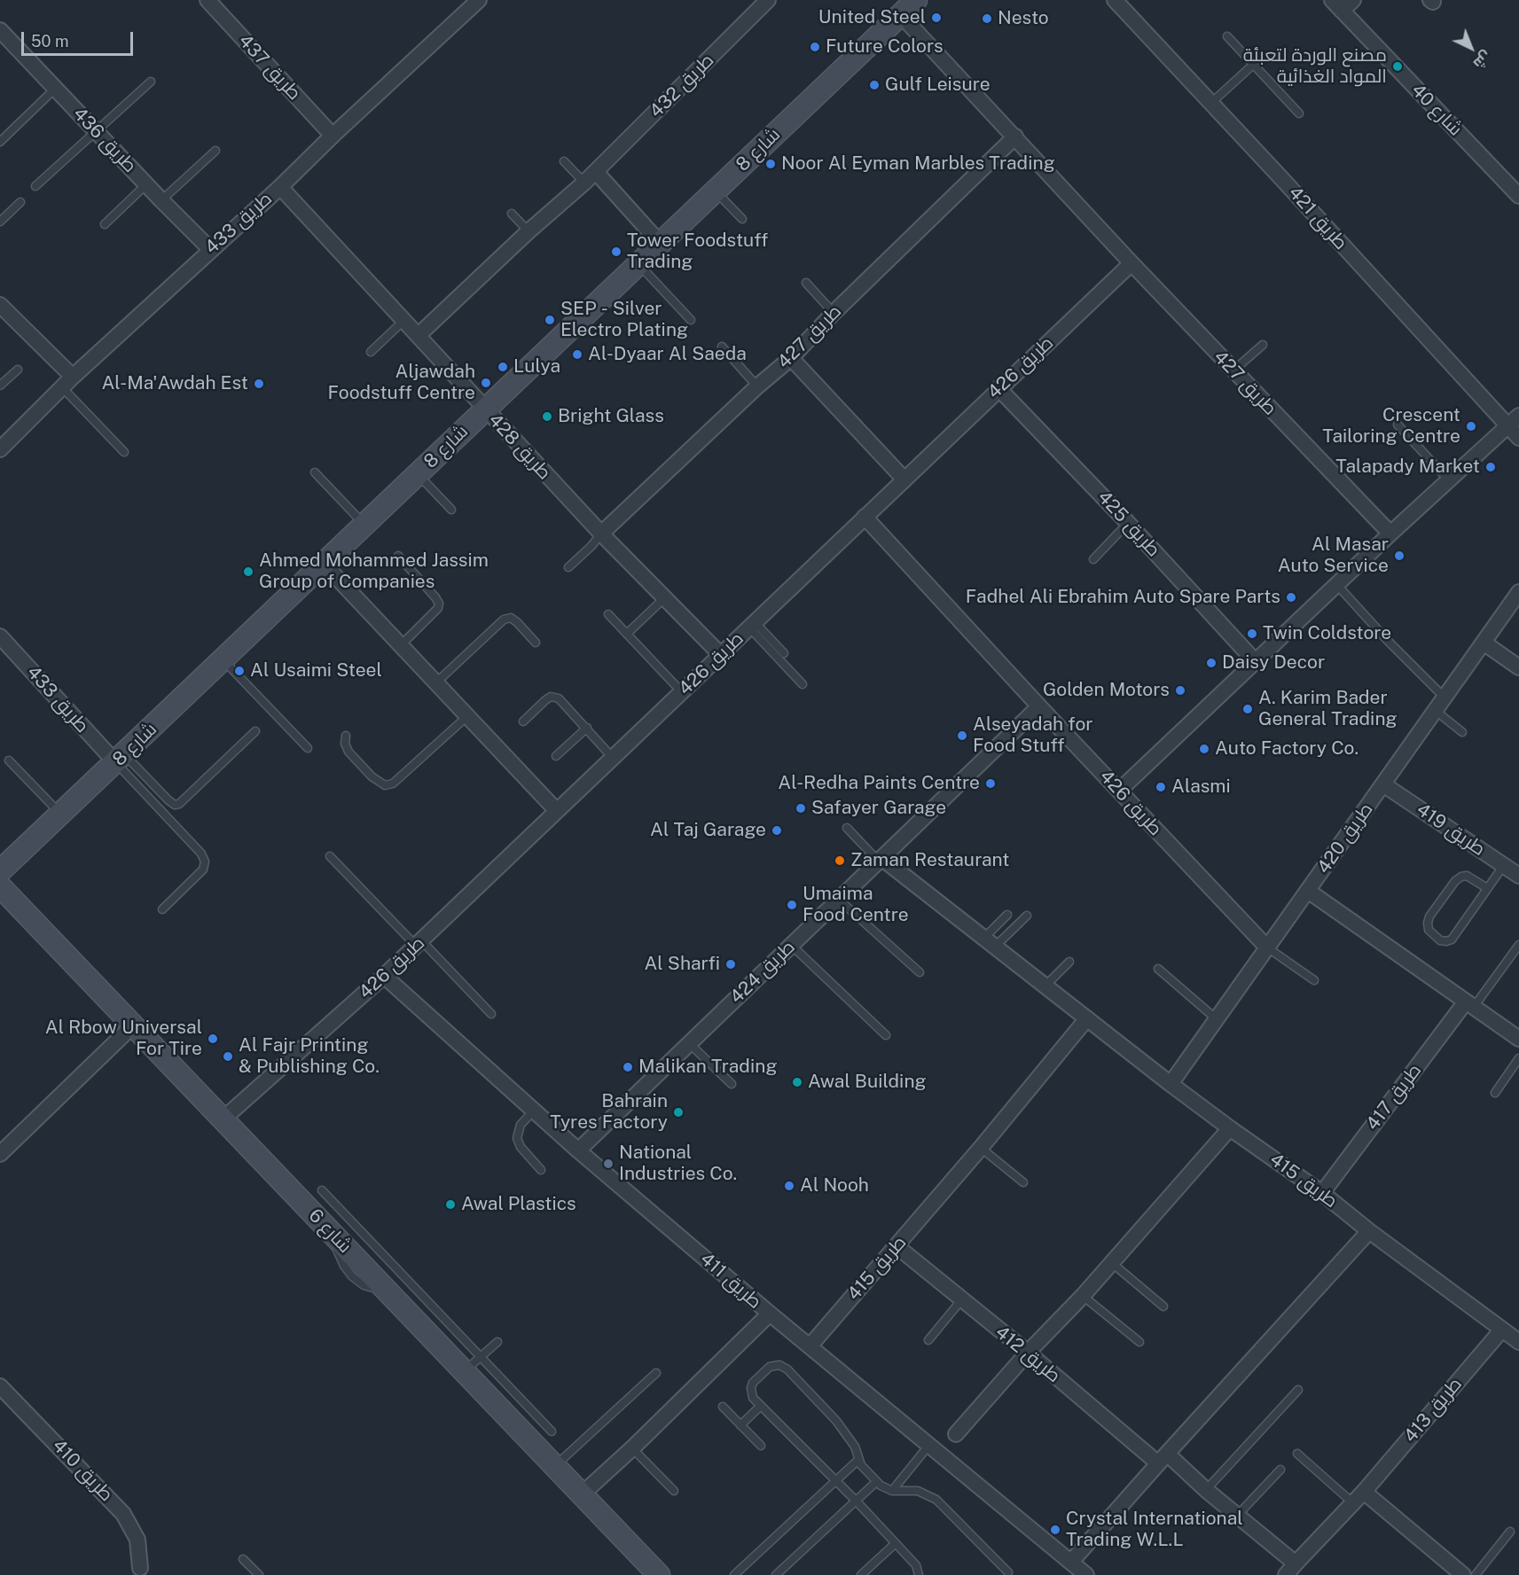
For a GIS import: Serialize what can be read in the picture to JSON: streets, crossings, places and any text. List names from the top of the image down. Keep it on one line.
{"streets":{"street":["طريق 437","طريق 432","شارع 40","طريق 436","شارع 8","طريق 421","طريق 433","طريق 427","طريق 426","طريق 428","طريق 425","طريق 419","طريق 420","طريق 424","طريق 417","طريق 415","شارع 6","طريق 411","طريق 412","طريق 413","طريق 410"]},"crossings":[["طريق 437","طريق 433"],["طريق 432","طريق 428"],["طريق 436","طريق 433"],["شارع 8","طريق 433"],["شارع 8","طريق 427"],["شارع 8","طريق 428"],["طريق 433","طريق 428"],["طريق 427","طريق 426"],["طريق 427","طريق 428"],["طريق 426","طريق 428"],["طريق 426","طريق 425"],["طريق 426","طريق 420"],["طريق 426","طريق 424"],["طريق 426","شارع 6"],["طريق 426","طريق 411"],["طريق 419","طريق 420"],["طريق 420","طريق 415"],["طريق 424","طريق 415"],["طريق 424","طريق 411"],["طريق 417","طريق 415"],["طريق 415","طريق 411"],["طريق 415","طريق 412"],["طريق 415","طريق 413"],["طريق 412","طريق 413"]],"places":["United Steel","Nesto","Future Colors","مصنع الوردة لتعبئة المواد الغذائية","Gulf Leisure","Noor Al Eyman Marbles Trading","Tower Foodstuff Trading","SEP - Silver Electro Plating","Al-Dyaar Al Saeda","Lulya","Aljawdah Foodstuff Centre","Al-Ma'Awdah Est","Bright Glass","Crescent Tailoring Centre","Talapady Market","Al Masar Auto Service","Ahmed Mohammed Jassim Group of Companies","Fadhel Ali Ebrahim Auto Spare Parts","Twin Coldstore","Daisy Decor","Al Usaimi Steel","Golden Motors","A. Karim Bader General Trading","Alseyadah for Food Stuff","Auto Factory Co.","Al-Redha Paints Centre","Alasmi","Safayer Garage","Al Taj Garage","Zaman Restaurant","Umaima Food Centre","Al Sharfi","Al Rbow Universal For Tire","Al Fajr Printing & Publishing Co.","Malikan Trading","Awal Building","Bahrain Tyres Factory","National Industries Co.","Al Nooh","Awal Plastics","Crystal International Trading W.L.L"],"scale_bar":"50 m","north":"bottom right"}
